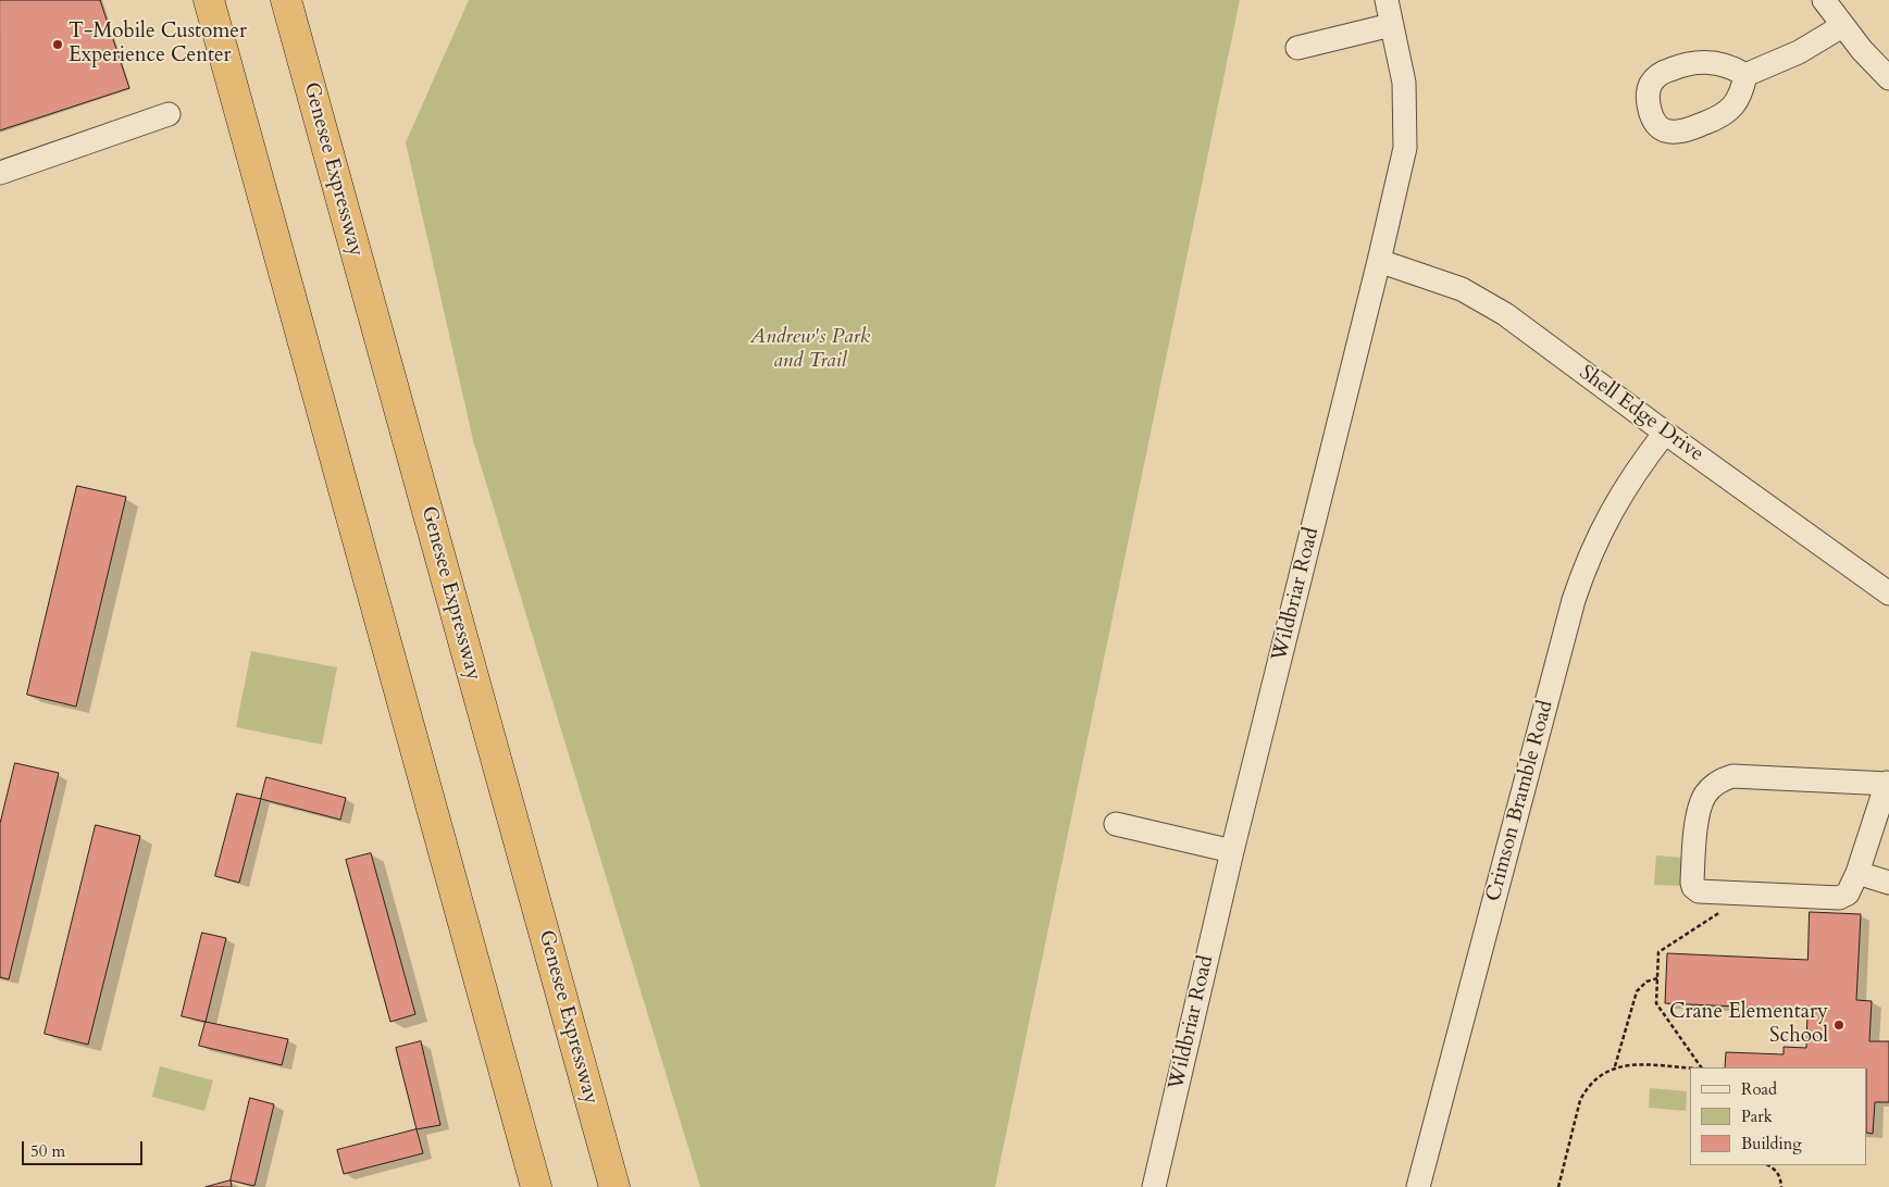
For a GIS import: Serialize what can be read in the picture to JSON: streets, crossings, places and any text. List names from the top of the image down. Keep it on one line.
{"streets":{"highway":["Genesee Expressway"],"street":["Shell Edge Drive","Wildbriar Road","Crimson Bramble Road"]},"crossings":[["Shell Edge Drive","Wildbriar Road"],["Shell Edge Drive","Crimson Bramble Road"]],"parks":["Andrew's Park and Trail"],"places":["T-Mobile Customer Experience Center","Crane Elementary School"],"legend":["Road","Park","Building"],"scale_bar":"50 m"}
